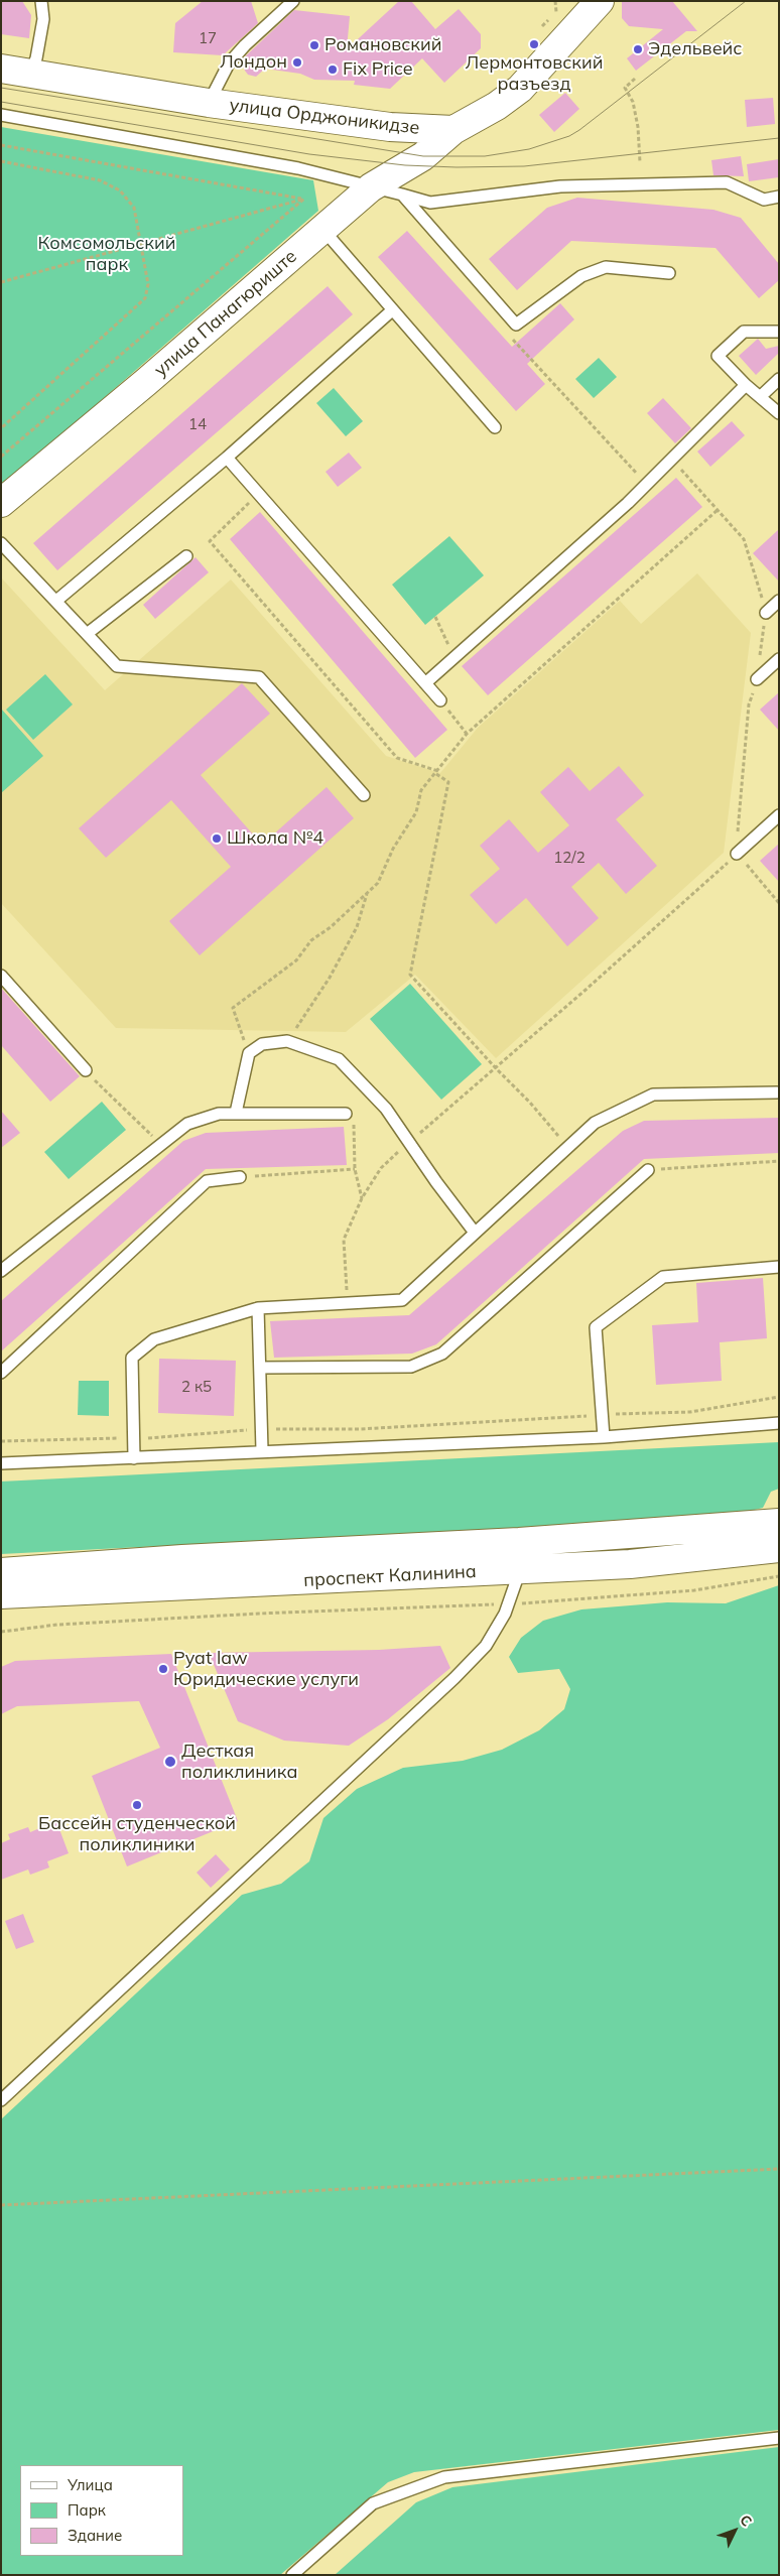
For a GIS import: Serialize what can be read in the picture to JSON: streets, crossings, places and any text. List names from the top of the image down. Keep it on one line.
{"streets":{"main road":["улица Орджоникидзе","улица Панагюриште","проспект Калинина"]},"crossings":[["улица Орджоникидзе","улица Панагюриште"]],"parks":["Комсомольский парк"],"places":["Лермонтовский разъезд","Романовский","Эдельвейс","Лондон","Fix Price","Школа №4","Pyat law Юридические услуги","Десткая поликлиника","Бассейн студенческой поликлиники"],"house_numbers":["17","14","12/2","2 к5"],"legend":["Улица","Парк","Здание"],"north":"top right"}
